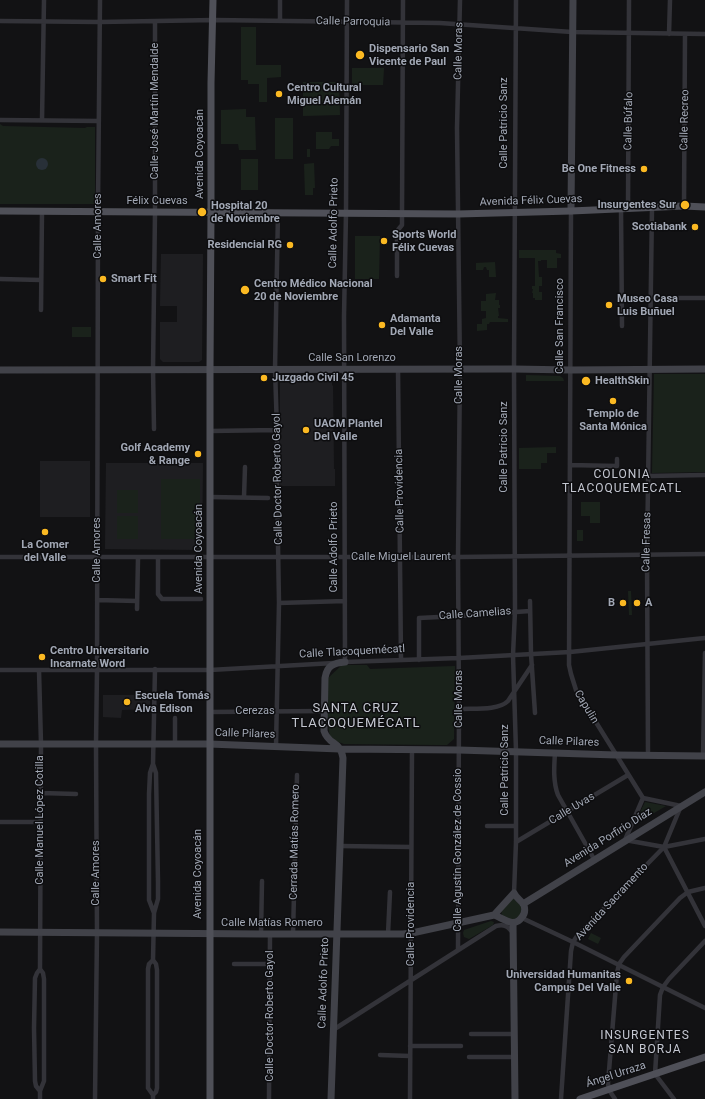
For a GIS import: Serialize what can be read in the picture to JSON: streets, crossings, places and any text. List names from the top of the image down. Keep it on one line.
{"streets":{"main road":["Avenida Coyoacán","Félix Cuevas","Avenida Félix Cuevas","Ángel Urraza"],"street":["Calle Parroquia","Calle Moras","Calle José Martín Mendalde","Calle Recreo","Calle Búfalo","Calle Patricio Sanz","Calle Adolfo Prieto","Calle Amores","Calle San Francisco","Calle San Lorenzo","Calle Doctor Roberto Gayol","Calle Providencia","Calle Fresas","Calle Miguel Laurent","Calle Camelias","Calle Tlacoquemécatl","Capulin","Cerezas","Calle Pilares","Calle Uvas","Calle Manuel López Cotilla","Avenida Porfirio Díaz","Cerrada Matías Romero","Calle Agustín González de Cossio","Avenida Sacramento","Calle Matías Romero"]},"crossings":[["Calle Parroquia","Calle Moras"],["Calle Parroquia","Calle José Martín Mendalde"],["Calle Parroquia","Calle Recreo"],["Calle Parroquia","Calle Búfalo"],["Calle Parroquia","Calle Patricio Sanz"],["Calle Parroquia","Avenida Coyoacán"],["Calle Parroquia","Calle Adolfo Prieto"],["Calle Parroquia","Calle Amores"],["Calle Parroquia","Calle San Francisco"],["Calle Moras","Félix Cuevas"],["Calle Moras","Avenida Félix Cuevas"],["Calle Moras","Calle San Lorenzo"],["Calle Moras","Calle Miguel Laurent"],["Calle Moras","Calle Camelias"],["Calle Moras","Calle Tlacoquemécatl"],["Calle Moras","Calle Pilares"],["Calle Moras","Calle Agustín González de Cossio"],["Calle José Martín Mendalde","Félix Cuevas"],["Calle José Martín Mendalde","Calle San Lorenzo"],["Calle Búfalo","Avenida Félix Cuevas"],["Calle Patricio Sanz","Avenida Félix Cuevas"],["Calle Patricio Sanz","Calle San Lorenzo"],["Calle Patricio Sanz","Calle Miguel Laurent"],["Calle Patricio Sanz","Calle Camelias"],["Calle Patricio Sanz","Calle Tlacoquemécatl"],["Calle Patricio Sanz","Calle Pilares"],["Calle Patricio Sanz","Calle Uvas"],["Avenida Coyoacán","Félix Cuevas"],["Avenida Coyoacán","Calle San Lorenzo"],["Avenida Coyoacán","Calle Miguel Laurent"],["Avenida Coyoacán","Calle Tlacoquemécatl"],["Avenida Coyoacán","Cerezas"],["Avenida Coyoacán","Calle Pilares"],["Avenida Coyoacán","Calle Matías Romero"],["Félix Cuevas","Avenida Félix Cuevas"],["Félix Cuevas","Calle Adolfo Prieto"],["Félix Cuevas","Calle Amores"],["Félix Cuevas","Calle Doctor Roberto Gayol"],["Avenida Félix Cuevas","Calle San Francisco"],["Calle Adolfo Prieto","Calle San Lorenzo"],["Calle Adolfo Prieto","Calle Miguel Laurent"],["Calle Adolfo Prieto","Calle Tlacoquemécatl"],["Calle Adolfo Prieto","Calle Pilares"],["Calle Adolfo Prieto","Calle Matías Romero"],["Calle Amores","Calle San Lorenzo"],["Calle Amores","Calle Miguel Laurent"],["Calle Amores","Calle Tlacoquemécatl"],["Calle Amores","Calle Pilares"],["Calle Amores","Calle Matías Romero"],["Calle San Francisco","Calle San Lorenzo"],["Calle San Francisco","Calle Miguel Laurent"],["Calle San Francisco","Calle Tlacoquemécatl"],["Calle San Francisco","Capulin"],["Calle San Lorenzo","Calle Doctor Roberto Gayol"],["Calle San Lorenzo","Calle Providencia"],["Calle San Lorenzo","Calle Fresas"],["Calle Doctor Roberto Gayol","Calle Miguel Laurent"],["Calle Doctor Roberto Gayol","Calle Tlacoquemécatl"],["Calle Doctor Roberto Gayol","Cerezas"],["Calle Doctor Roberto Gayol","Calle Pilares"],["Calle Doctor Roberto Gayol","Calle Matías Romero"],["Calle Providencia","Calle Miguel Laurent"],["Calle Providencia","Calle Tlacoquemécatl"],["Calle Providencia","Calle Pilares"],["Calle Providencia","Calle Matías Romero"],["Calle Fresas","Calle Miguel Laurent"],["Calle Fresas","Calle Tlacoquemécatl"],["Calle Fresas","Calle Pilares"],["Calle Camelias","Calle Tlacoquemécatl"],["Calle Tlacoquemécatl","Capulin"],["Calle Tlacoquemécatl","Calle Manuel López Cotilla"],["Capulin","Calle Pilares"],["Capulin","Calle Uvas"],["Calle Pilares","Calle Manuel López Cotilla"],["Calle Pilares","Calle Agustín González de Cossio"],["Calle Manuel López Cotilla","Calle Matías Romero"],["Cerrada Matías Romero","Calle Matías Romero"],["Calle Agustín González de Cossio","Calle Matías Romero"]],"districts":["COLONIA TLACOQUEMECATL","SANTA CRUZ TLACOQUEMÉCATL","INSURGENTES SAN BORJA"],"places":["Dispensario San Vicente de Paul","Centro Cultural Miguel Alemán","Be One Fitness","Insurgentes Sur","Hospital 20 de Noviembre","Scotiabank","Sports World Félix Cuevas","Residencial RG","Smart Fit","Centro Médico Nacional 20 de Noviembre","Museo Casa Luis Buñuel","Adamanta Del Valle","Juzgado Civil 45","HealthSkin","Templo de Santa Mónica","UACM Plantel Del Valle","Golf Academy & Range","La Comer del Valle","B","A","Centro Universitario Incarnate Word","Escuela Tomás Alva Edison","Universidad Humanitas Campus Del Valle"]}
